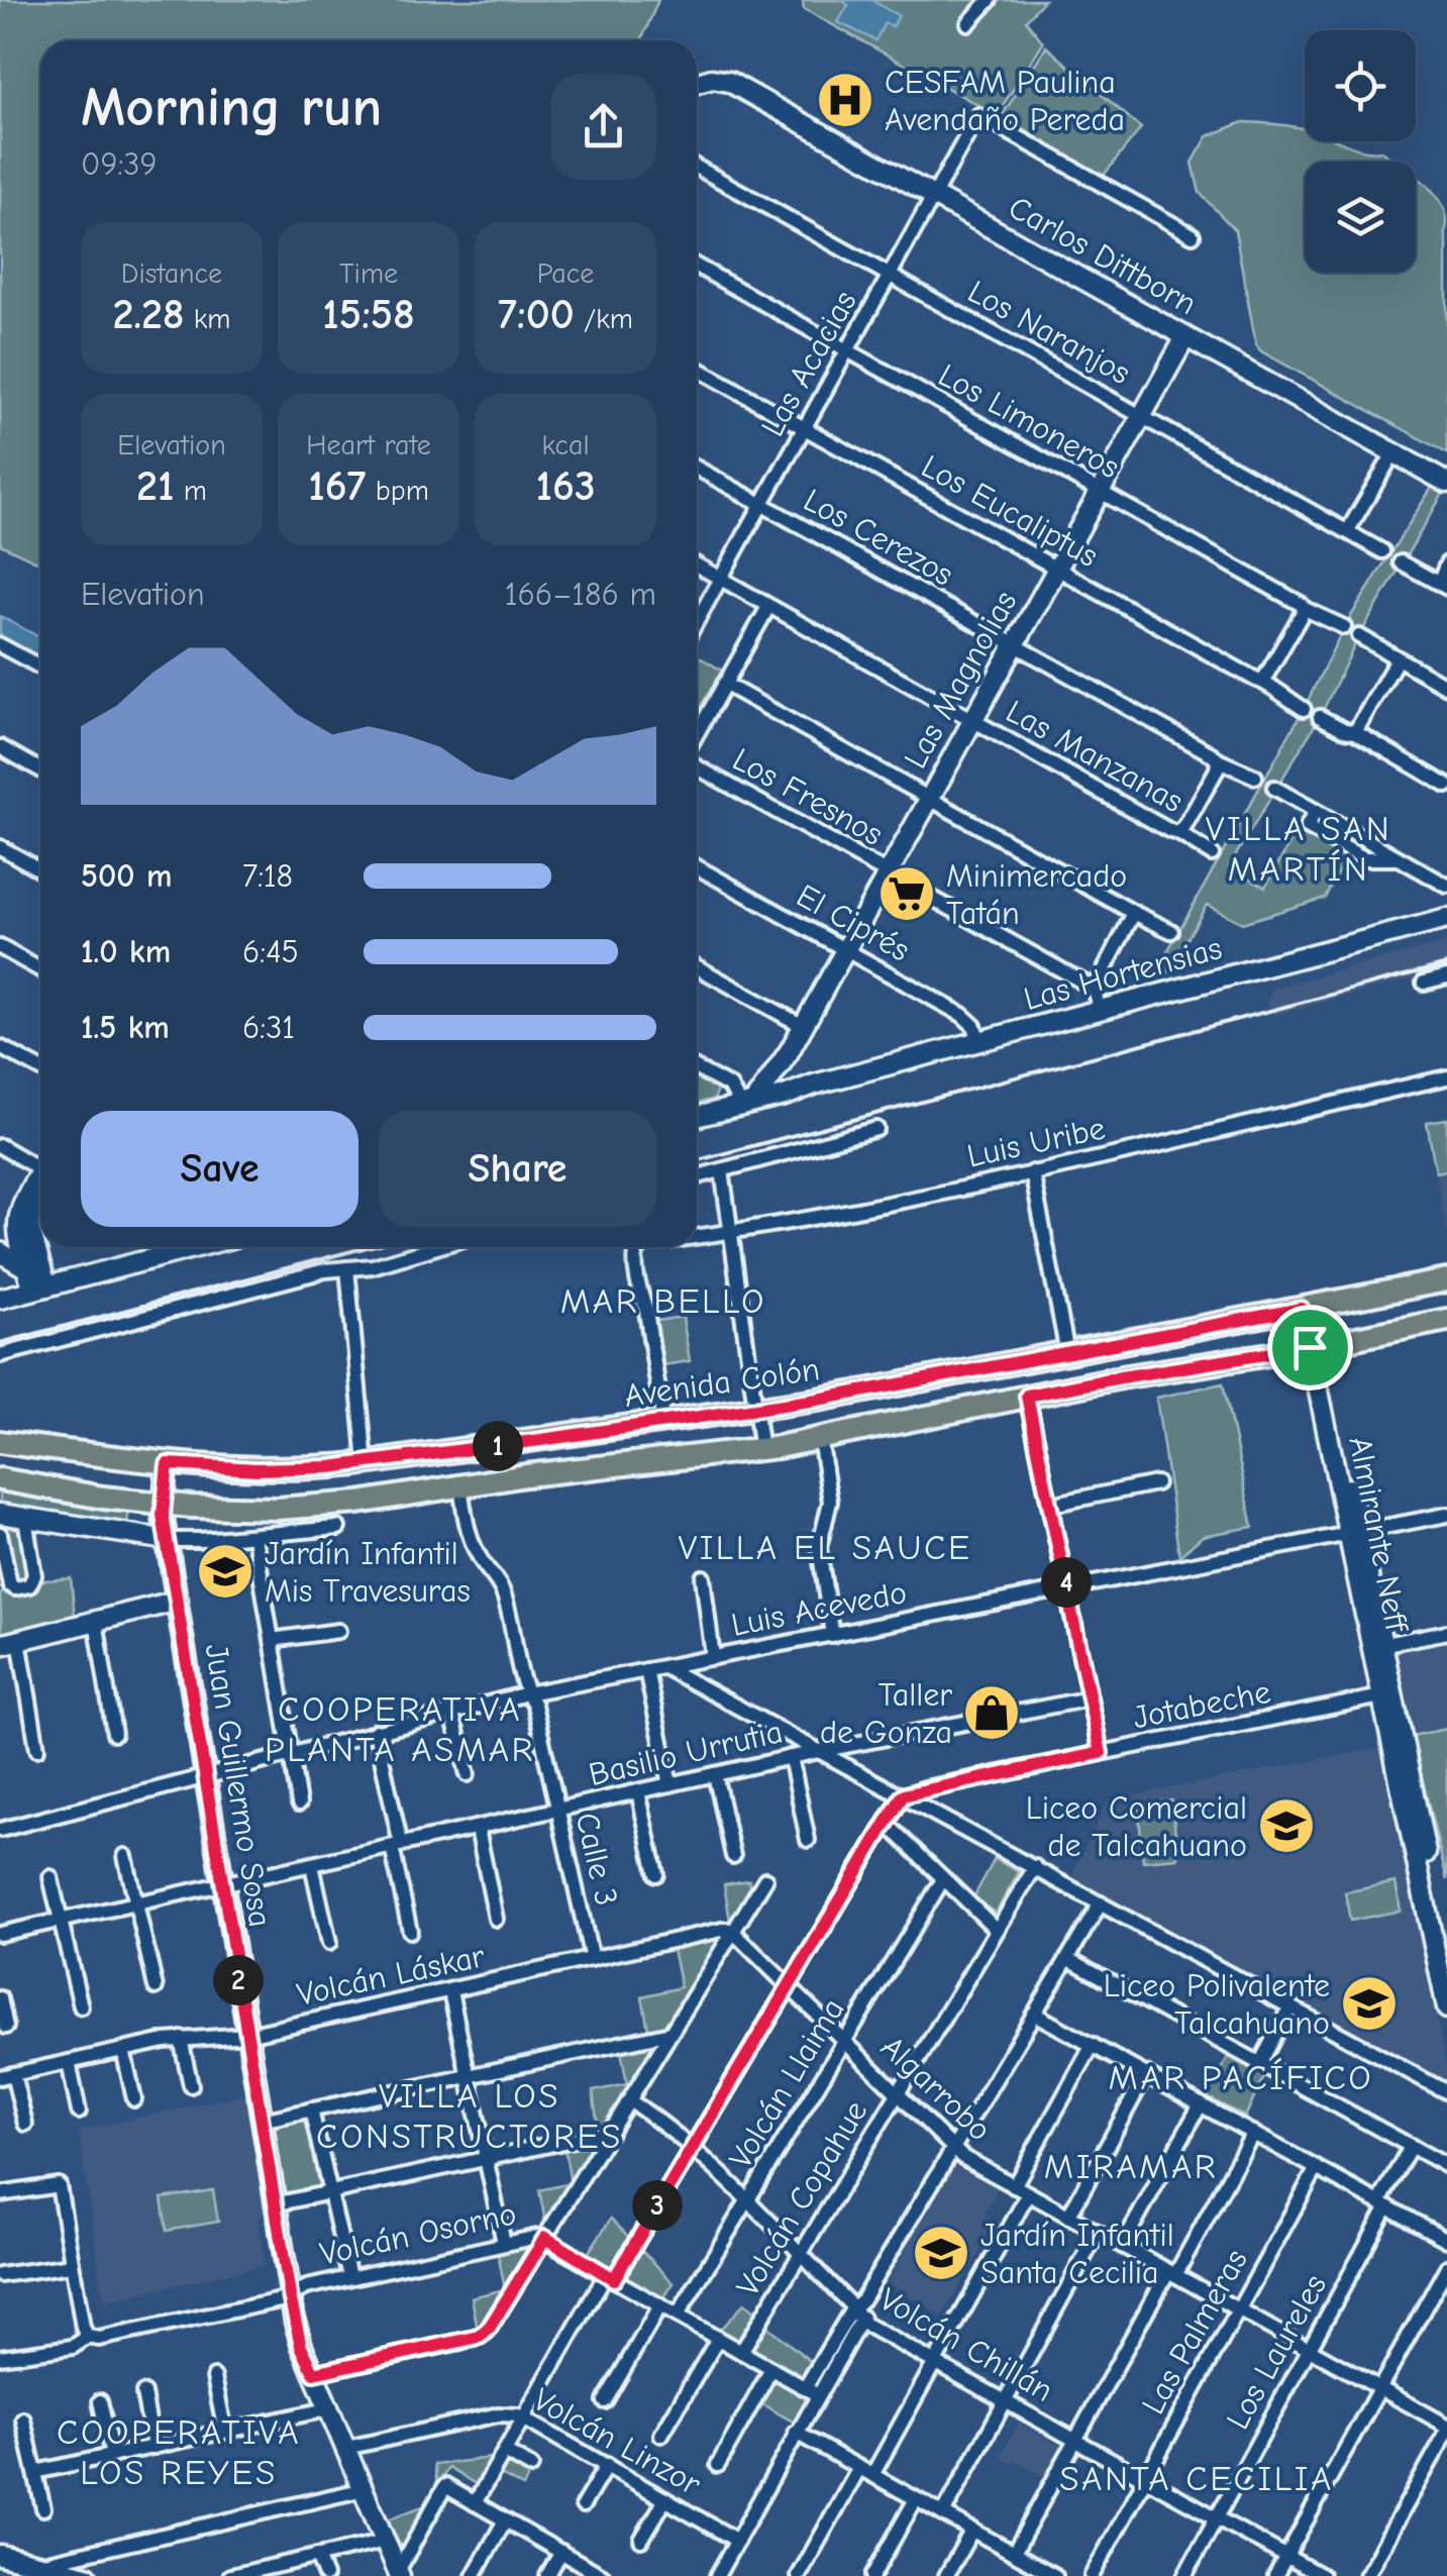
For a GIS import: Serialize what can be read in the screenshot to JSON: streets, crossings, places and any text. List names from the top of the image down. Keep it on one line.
{"streets":{"main road":["Avenida Colón"],"street":["Carlos Dittborn","Los Naranjos","Las Acacias","Los Limoneros","Los Eucaliptus","Los Cerezos","Las Magnolias","Las Manzanas","Los Fresnos","El Ciprés","Las Hortensias","Luis Uribe","Almirante Neff","Luis Acevedo","Jotabeche","Basilio Urrutia","Juan Guillermo Sosa","Calle 3","Volcán Láskar","Volcán Llaima","Algarrobo","Volcán Copahue","Volcán Osorno","Las Palmeras","Volcán Chillán","Los Laureles","Volcán Linzor"]},"crossings":[["Carlos Dittborn","Las Acacias"],["Carlos Dittborn","Las Magnolias"],["Los Naranjos","Las Acacias"],["Los Naranjos","Las Magnolias"],["Las Acacias","Los Limoneros"],["Las Acacias","Los Eucaliptus"],["Las Acacias","Los Cerezos"],["Las Acacias","Las Manzanas"],["Los Limoneros","Las Magnolias"],["Los Eucaliptus","Las Magnolias"],["Los Cerezos","Las Magnolias"],["Las Magnolias","Las Manzanas"],["Las Magnolias","Los Fresnos"],["Las Magnolias","El Ciprés"],["Las Magnolias","Las Hortensias"],["El Ciprés","Las Hortensias"],["Luis Uribe","Avenida Colón"],["Avenida Colón","Almirante Neff"],["Avenida Colón","Juan Guillermo Sosa"],["Avenida Colón","Calle 3"],["Almirante Neff","Luis Acevedo"],["Almirante Neff","Jotabeche"],["Luis Acevedo","Juan Guillermo Sosa"],["Luis Acevedo","Calle 3"],["Basilio Urrutia","Juan Guillermo Sosa"],["Basilio Urrutia","Calle 3"],["Juan Guillermo Sosa","Volcán Láskar"],["Juan Guillermo Sosa","Volcán Osorno"],["Juan Guillermo Sosa","Volcán Linzor"],["Calle 3","Volcán Láskar"],["Volcán Láskar","Algarrobo"],["Volcán Llaima","Algarrobo"],["Volcán Llaima","Volcán Osorno"],["Volcán Llaima","Volcán Chillán"],["Algarrobo","Volcán Copahue"],["Algarrobo","Las Palmeras"],["Algarrobo","Los Laureles"],["Volcán Copahue","Volcán Osorno"],["Volcán Copahue","Volcán Chillán"],["Las Palmeras","Volcán Chillán"],["Volcán Chillán","Los Laureles"]],"districts":["VILLA SAN MARTÍN","MAR BELLO","VILLA EL SAUCE","COOPERATIVA PLANTA ASMAR","MAR PACÍFICO","VILLA LOS CONSTRUCTORES","MIRAMAR","COOPERATIVA LOS REYES","SANTA CECILIA"],"places":{"hospital":["CESFAM Paulina Avendaño Pereda"],"supermarket":["Minimercado Tatán"],"school or university":["Jardín Infantil Mis Travesuras","Liceo Comercial de Talcahuano","Liceo Polivalente Talcahuano","Jardín Infantil Santa Cecilia"],"shop":["Taller de Gonza"]},"page":{"heading":["Morning run","09:39"],"stats":[["Distance","2.28 km"],["Time","15:58"],["Pace","7:00 /km"],["Elevation","21 m"],["Heart rate","167 bpm"],["kcal","163"]],"chart":["Elevation","166–186 m"],"list":[{"name":"500 m","note":"7:18"},{"name":"1.0 km","note":"6:45"},{"name":"1.5 km","note":"6:31"}],"buttons":["Save","Share"],"pins":["1","4","2","3"]}}
